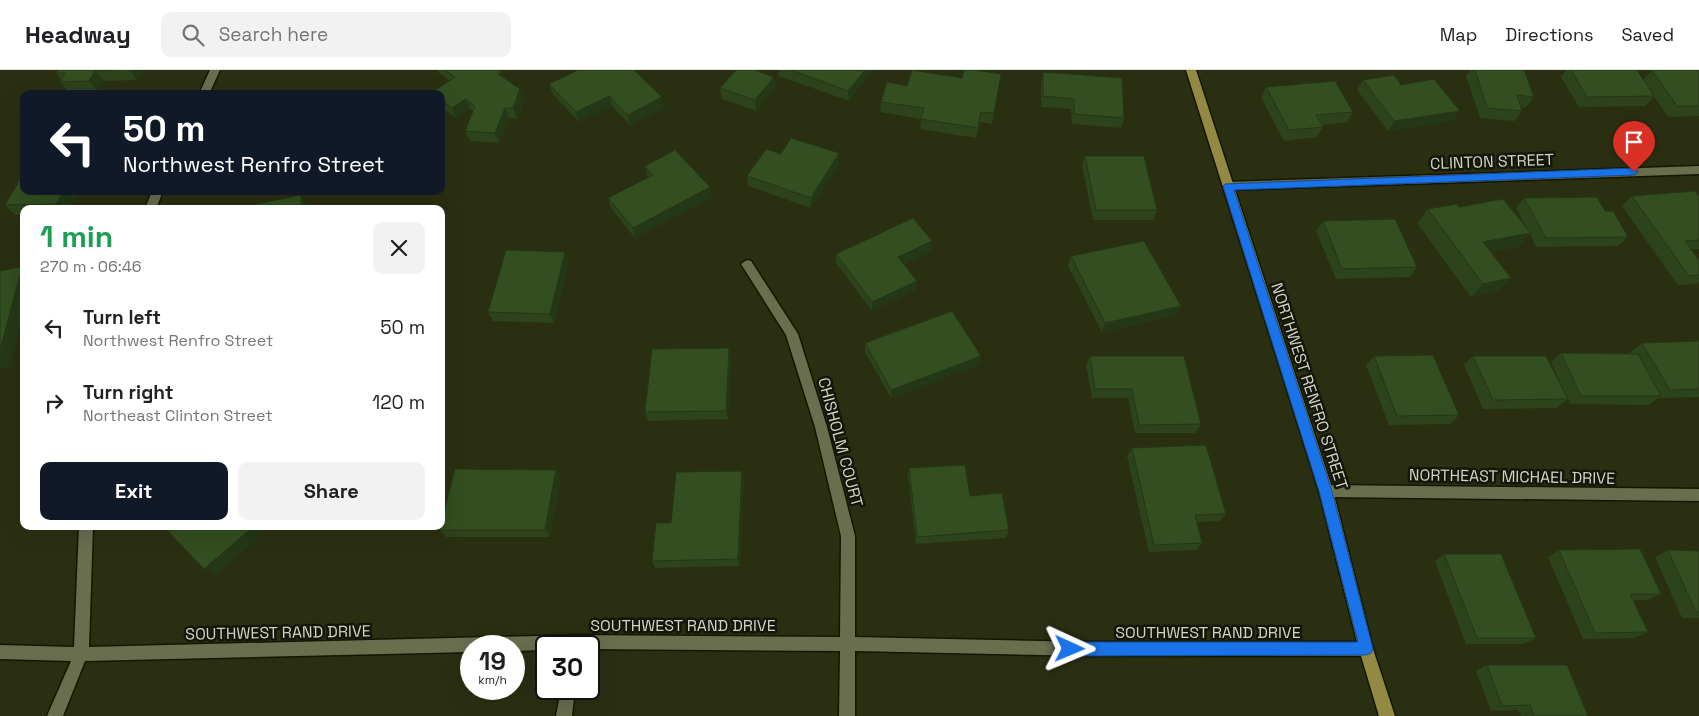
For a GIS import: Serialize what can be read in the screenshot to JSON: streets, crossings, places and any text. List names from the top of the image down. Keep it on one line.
{"streets":{"main road":["NORTHWEST RENFRO STREET"],"street":["CLINTON STREET","CHISHOLM COURT","NORTHEAST MICHAEL DRIVE","SOUTHWEST RAND DRIVE"]},"crossings":[["CLINTON STREET","NORTHWEST RENFRO STREET"],["NORTHWEST RENFRO STREET","NORTHEAST MICHAEL DRIVE"],["NORTHWEST RENFRO STREET","SOUTHWEST RAND DRIVE"],["CHISHOLM COURT","SOUTHWEST RAND DRIVE"]],"page":{"header":"Headway","search":"Search here","nav":["Map","Directions","Saved"],"turn":["50 m","Northwest Renfro Street"],"heading":["1 min","270 m · 06:46"],"list":[{"name":"Turn left","note":"Northwest Renfro Street","value":"50 m"},{"name":"Turn right","note":"Northeast Clinton Street","value":"120 m"}],"buttons":["Exit","Share"],"speed":"19 km/h","limit":"30"}}
